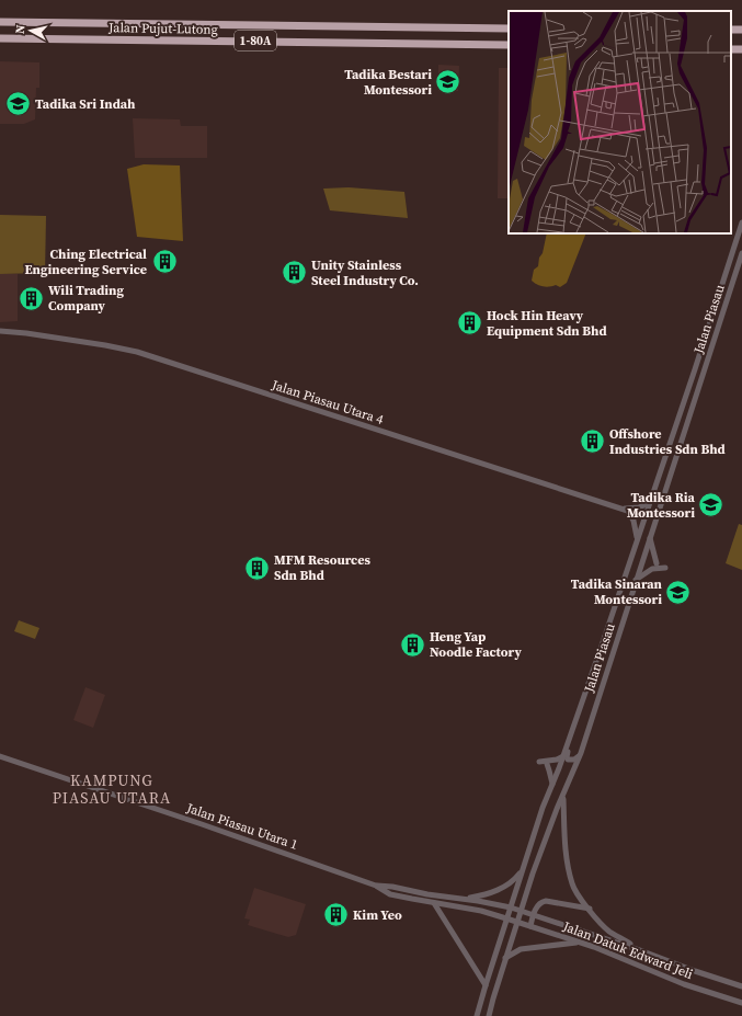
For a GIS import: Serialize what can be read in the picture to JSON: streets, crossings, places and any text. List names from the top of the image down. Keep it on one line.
{"streets":{"highway":["Jalan Pujut-Lutong","1-80A"],"street":["Jalan Piasau","Jalan Piasau Utara 4","Jalan Piasau Utara 1","Jalan Datuk Edward Jeli"]},"crossings":[["Jalan Piasau","Jalan Piasau Utara 4"],["Jalan Piasau","Jalan Datuk Edward Jeli"],["Jalan Piasau Utara 1","Jalan Datuk Edward Jeli"]],"districts":["KAMPUNG PIASAU UTARA"],"places":{"school or university":["Tadika Bestari Montessori","Tadika Sri Indah","Tadika Ria Montessori","Tadika Sinaran Montessori"],"building":["Ching Electrical Engineering Service","Unity Stainless Steel Industry Co.","Wili Trading Company","Hock Hin Heavy Equipment Sdn Bhd","Offshore Industries Sdn Bhd","MFM Resources Sdn Bhd","Heng Yap Noodle Factory","Kim Yeo"]},"north":"left"}
